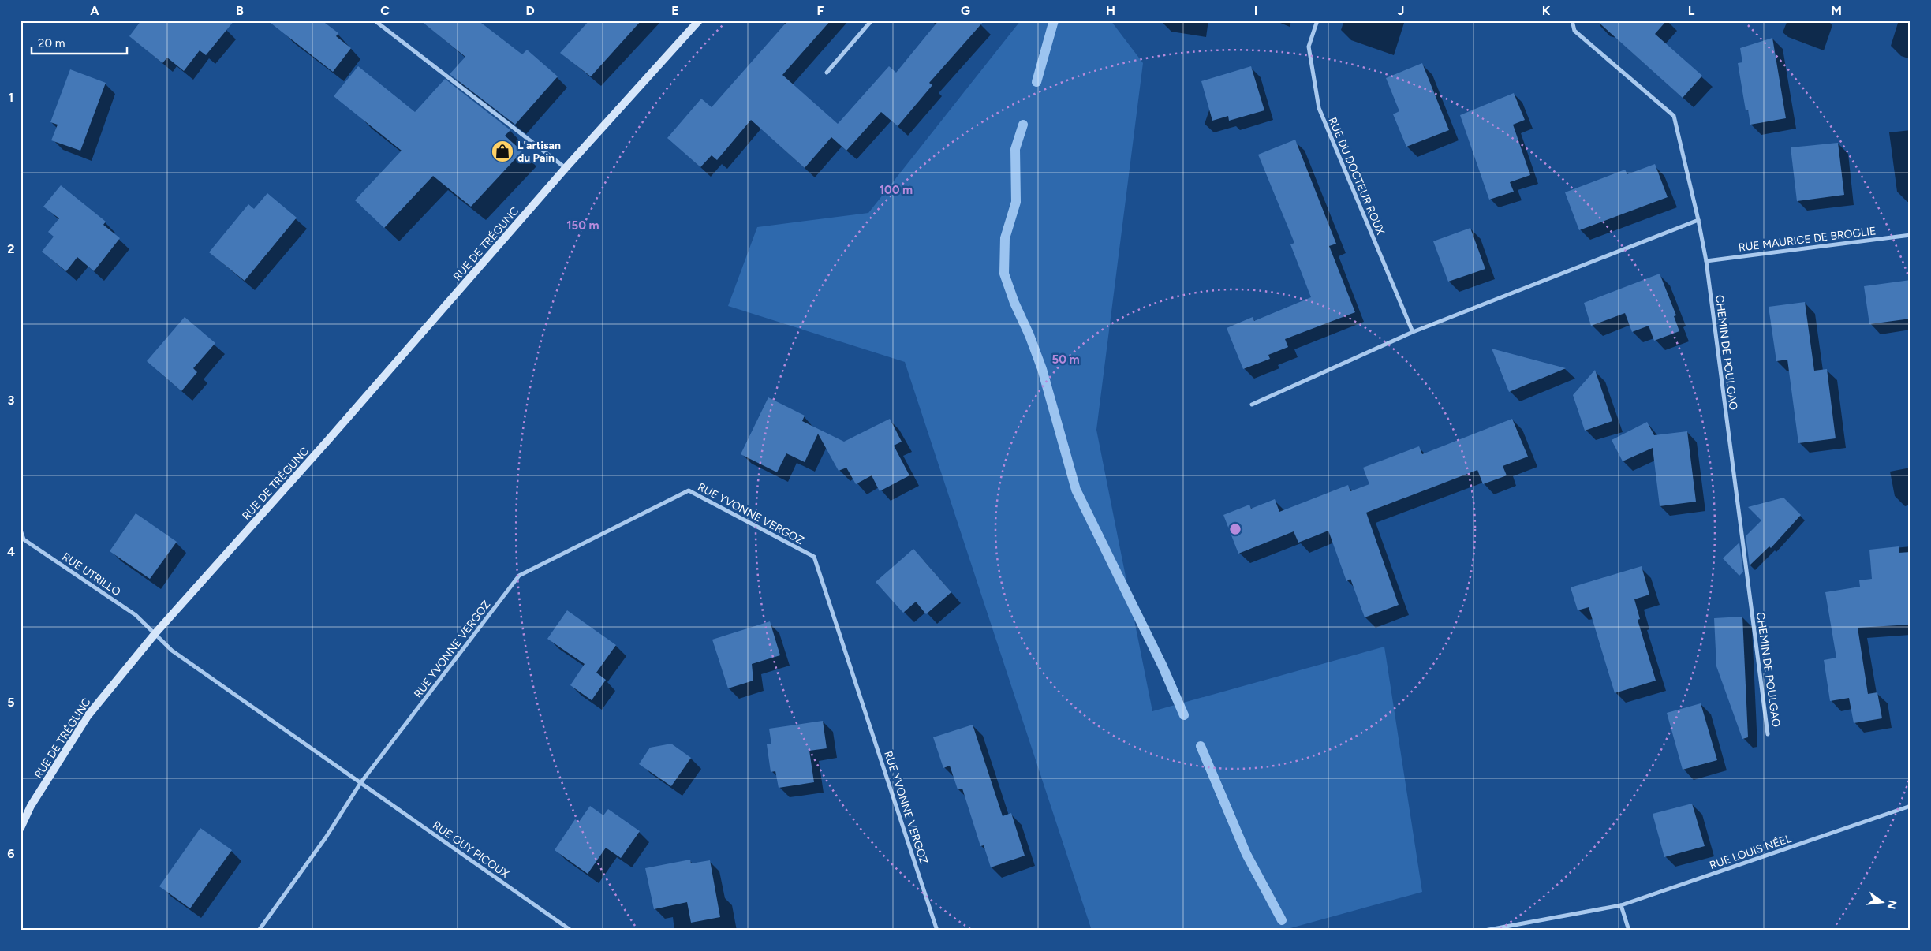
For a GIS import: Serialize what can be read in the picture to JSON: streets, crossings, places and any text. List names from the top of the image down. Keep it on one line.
{"streets":{"main road":["RUE DE TRÉGUNC"],"street":["RUE DU DOCTEUR ROUX","RUE MAURICE DE BROGLIE","CHEMIN DE POULGAO","RUE YVONNE VERGOZ","RUE UTRILLO","RUE GUY PICOUX","RUE LOUIS NÉEL"]},"crossings":[["RUE MAURICE DE BROGLIE","CHEMIN DE POULGAO"],["RUE DE TRÉGUNC","RUE UTRILLO"],["RUE DE TRÉGUNC","RUE GUY PICOUX"],["RUE YVONNE VERGOZ","RUE GUY PICOUX"],["RUE UTRILLO","RUE GUY PICOUX"]],"places":{"shop":["L'artisan du Pain"]},"scale_bar":"20 m","north":"right","grid":{"columns":["A","B","C","D","E","F","G","H","I","J","K","L","M"],"rows":["1","2","3","4","5","6"]},"rings":["100 m","150 m","50 m"]}
